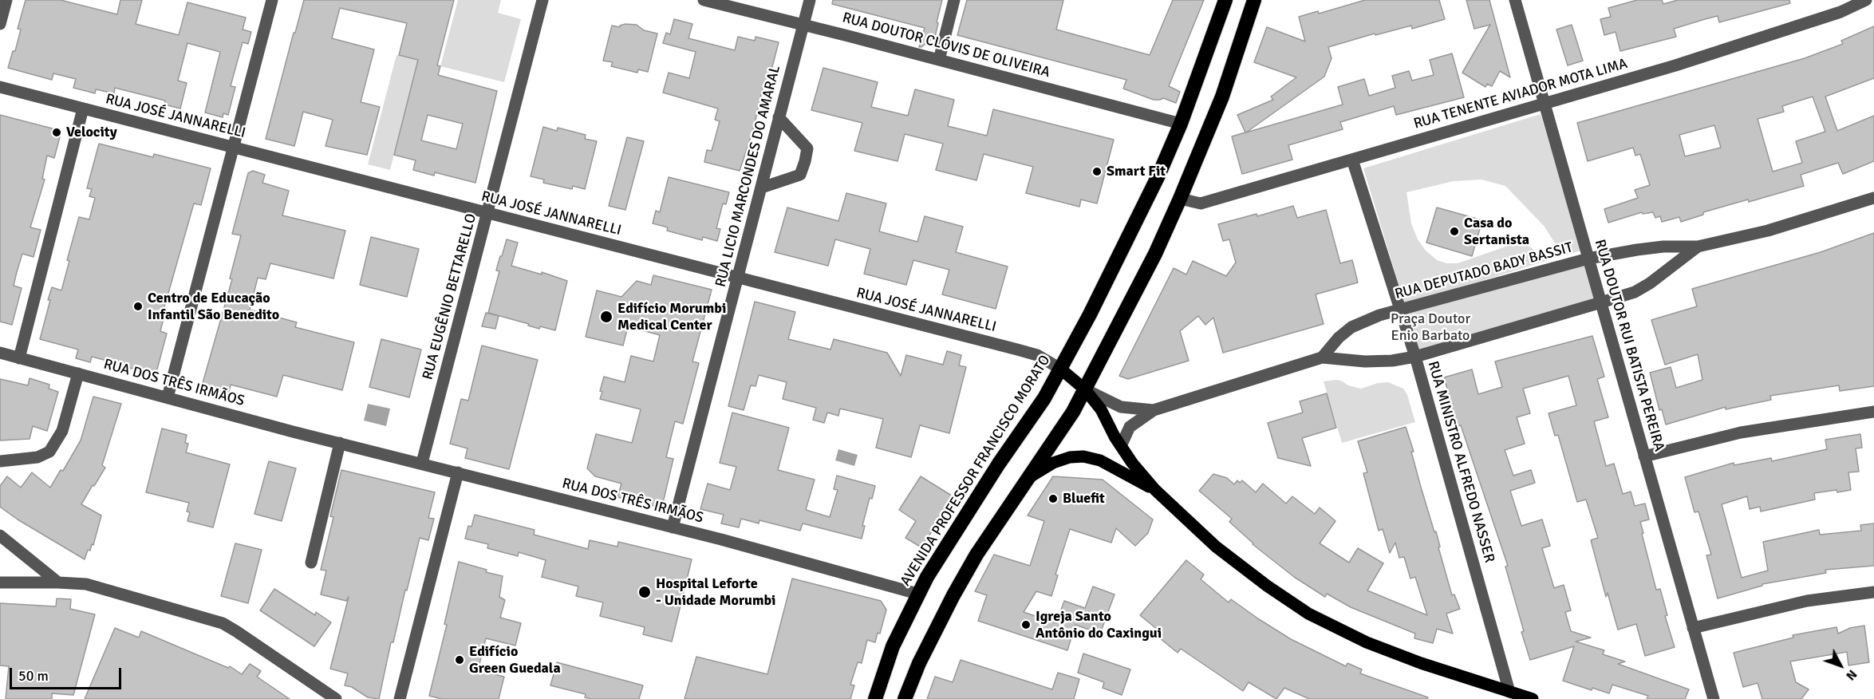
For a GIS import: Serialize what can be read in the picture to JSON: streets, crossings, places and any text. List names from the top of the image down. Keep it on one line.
{"streets":{"highway":["AVENIDA PROFESSOR FRANCISCO MORATO"],"main road":["RUA JOSÉ JANNARELLI"],"street":["RUA DOUTOR CLÓVIS DE OLIVEIRA","RUA TENENTE AVIADOR MOTA LIMA","RUA LICIO MARCONDES DO AMARAL","RUA DEPUTADO BADY BASSIT","RUA EUGÊNIO BETTARELLO","RUA DOUTOR RUI BATISTA PEREIRA","RUA DOS TRÊS IRMÃOS","RUA MINISTRO ALFREDO NASSER"]},"crossings":[["RUA DOUTOR CLÓVIS DE OLIVEIRA","RUA LICIO MARCONDES DO AMARAL"],["RUA DOUTOR CLÓVIS DE OLIVEIRA","AVENIDA PROFESSOR FRANCISCO MORATO"],["RUA TENENTE AVIADOR MOTA LIMA","RUA DOUTOR RUI BATISTA PEREIRA"],["RUA TENENTE AVIADOR MOTA LIMA","RUA MINISTRO ALFREDO NASSER"],["RUA JOSÉ JANNARELLI","RUA LICIO MARCONDES DO AMARAL"],["RUA JOSÉ JANNARELLI","RUA DEPUTADO BADY BASSIT"],["RUA JOSÉ JANNARELLI","RUA EUGÊNIO BETTARELLO"],["RUA JOSÉ JANNARELLI","AVENIDA PROFESSOR FRANCISCO MORATO"],["RUA LICIO MARCONDES DO AMARAL","RUA DOS TRÊS IRMÃOS"],["RUA DEPUTADO BADY BASSIT","RUA DOUTOR RUI BATISTA PEREIRA"],["RUA DEPUTADO BADY BASSIT","RUA MINISTRO ALFREDO NASSER"],["RUA EUGÊNIO BETTARELLO","RUA DOS TRÊS IRMÃOS"],["RUA DOS TRÊS IRMÃOS","AVENIDA PROFESSOR FRANCISCO MORATO"]],"parks":["Praça Doutor Enio Barbato"],"places":["Velocity","Smart Fit","Casa do Sertanista","Centro de Educação Infantil São Benedito","Edifício Morumbi Medical Center","Bluefit","Hospital Leforte - Unidade Morumbi","Igreja Santo Antônio do Caxingui","Edifício Green Guedala"],"scale_bar":"50 m","north":"bottom right"}
